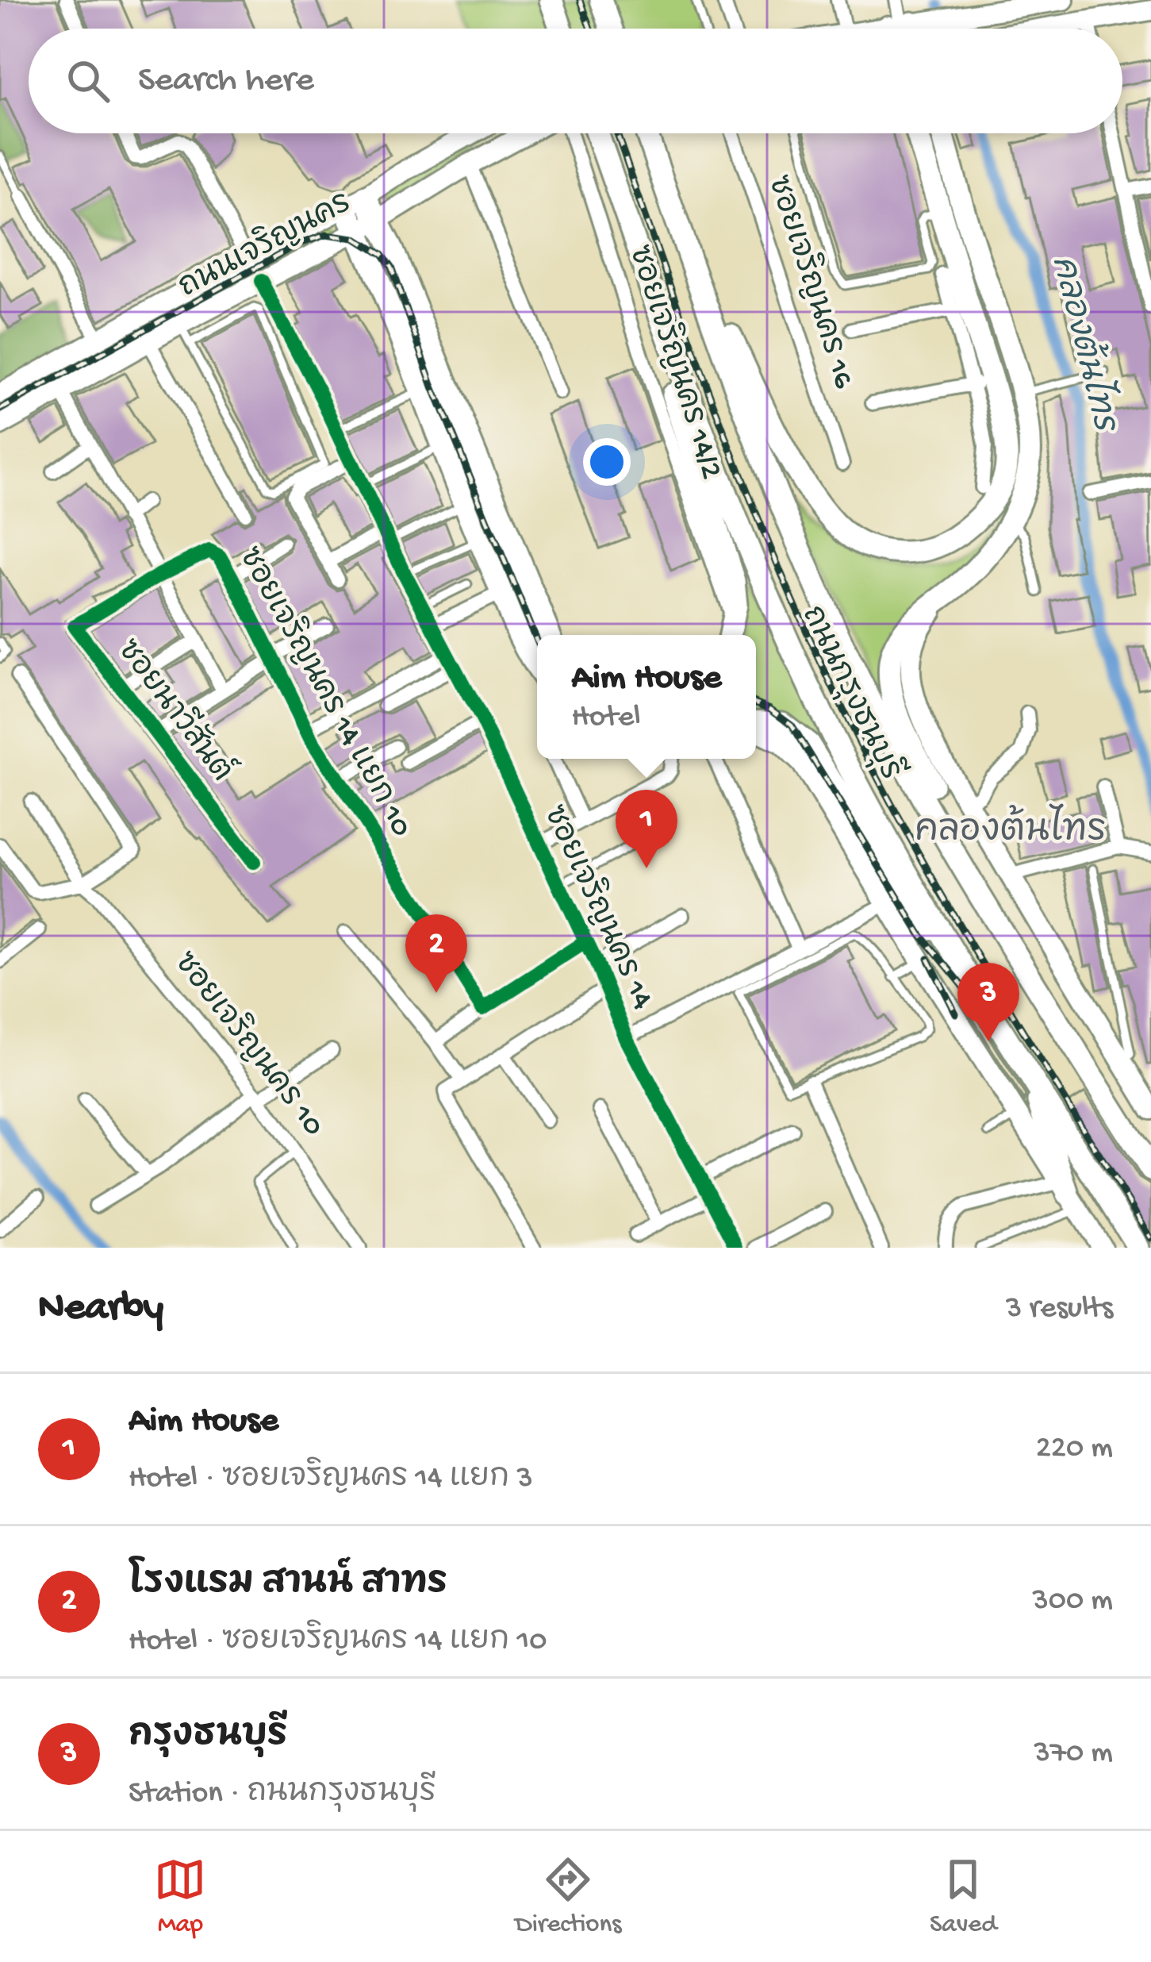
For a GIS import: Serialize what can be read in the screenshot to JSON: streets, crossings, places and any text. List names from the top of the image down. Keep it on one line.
{"streets":{"main road":["ถนนเจริญนคร","ถนนกรุงธนบุรี"],"street":["ซอยเจริญนคร 16","ซอยเจริญนคร 14/2","ซอยเจริญนคร 14 แยก 10","ซอยนาวีสันต์","ซอยเจริญนคร 14","ซอยเจริญนคร 10"]},"crossings":[["ถนนเจริญนคร","ซอยเจริญนคร 14"],["ซอยเจริญนคร 14 แยก 10","ซอยนาวีสันต์"]],"districts":["คลองต้นไทร"],"water":["คลองต้นไทร"],"page":{"search":"Search here","popup":["Aim House","Hotel"],"pins":["1","2","3"],"heading":["Nearby","3 results"],"list":[{"mark":"1","name":"Aim House","note":"Hotel · ซอยเจริญนคร 14 แยก 3","value":"220 m"},{"mark":"2","name":"โรงแรม สานน์ สาทร","note":"Hotel · ซอยเจริญนคร 14 แยก 10","value":"300 m"},{"mark":"3","name":"กรุงธนบุรี","note":"Station · ถนนกรุงธนบุรี","value":"370 m"}],"nav":["Map","Directions","Saved"]}}
